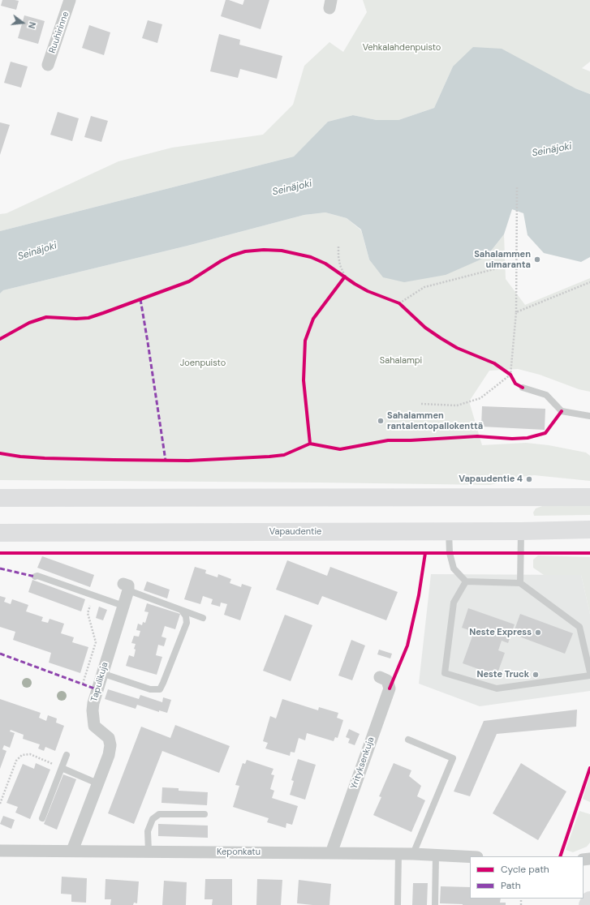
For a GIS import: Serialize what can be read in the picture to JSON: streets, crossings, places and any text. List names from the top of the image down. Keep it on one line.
{"streets":{"main road":["Vapaudentie"],"street":["Ruuhirinne","Tapulikuja","Yrityksenkuja","Keponkatu"]},"crossings":[["Tapulikuja","Keponkatu"],["Yrityksenkuja","Keponkatu"]],"water":["Seinäjoki"],"parks":["Vehkalahdenpuisto","Sahalampi","Joenpuisto"],"places":["Sahalammen uimaranta","Sahalammen rantalentopallokenttä","Vapaudentie 4","Neste Express","Neste Truck"],"legend":["Cycle path","Path"],"north":"right"}
